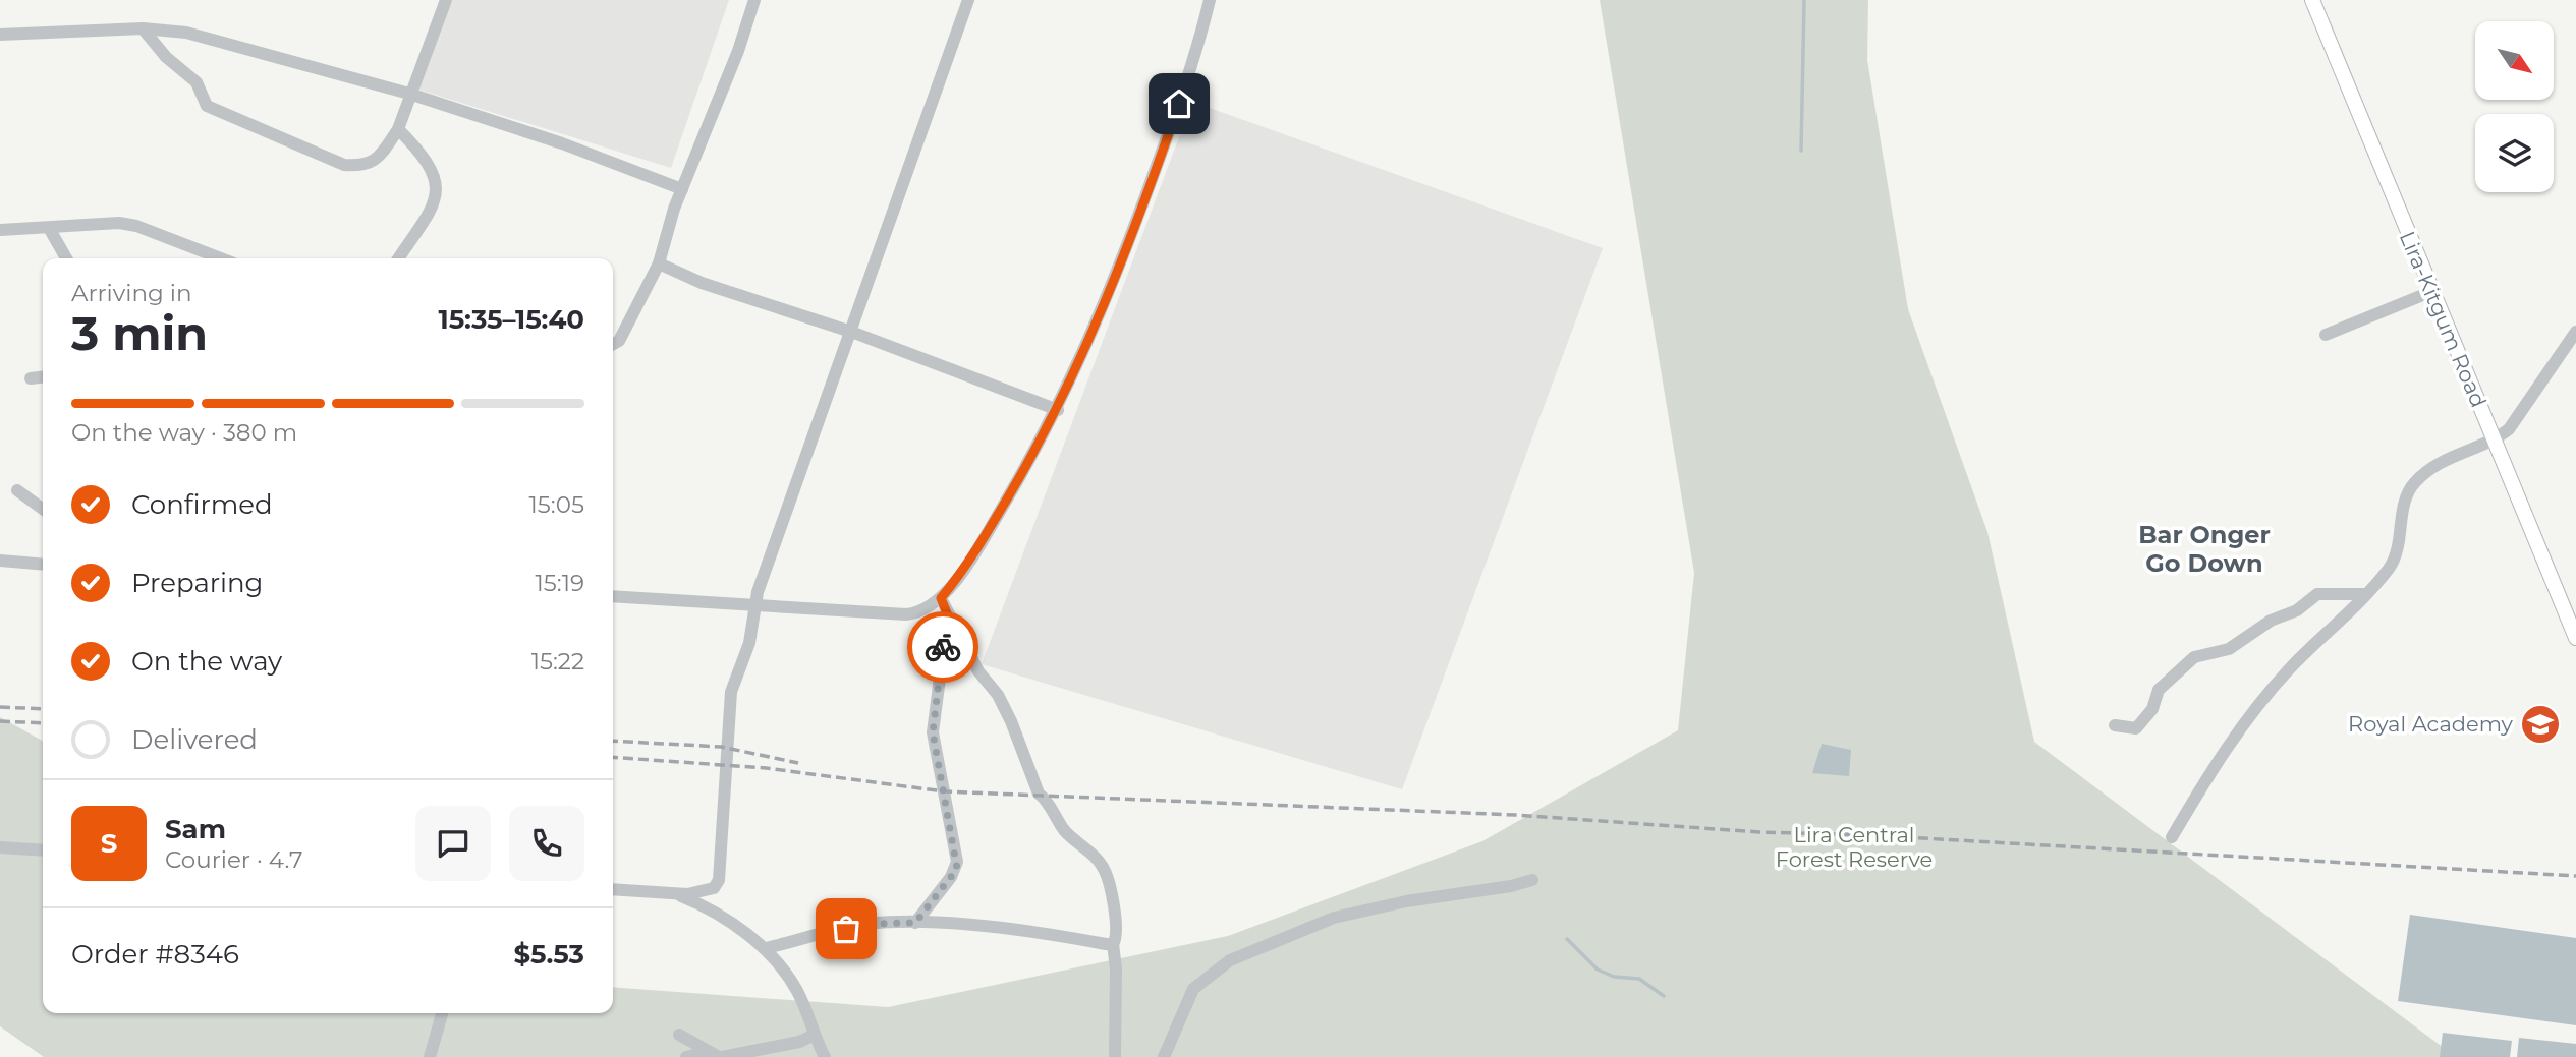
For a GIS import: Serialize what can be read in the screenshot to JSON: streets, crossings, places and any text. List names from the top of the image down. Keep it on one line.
{"streets":{"main road":["Lira-Kitgum Road"]},"districts":["Bar Onger Go Down"],"parks":["Lira Central Forest Reserve"],"places":{"school or university":["Royal Academy"]},"north":"bottom right","page":{"heading":["3 min","Arriving in","15:35–15:40"],"panel":["Sam","Courier · 4.7","Order #8346","$5.53"],"bar":"On the way · 380 m","list":[["Confirmed","15:05"],["Preparing","15:19"],["On the way","15:22"],"Delivered"],"round":"S"}}
